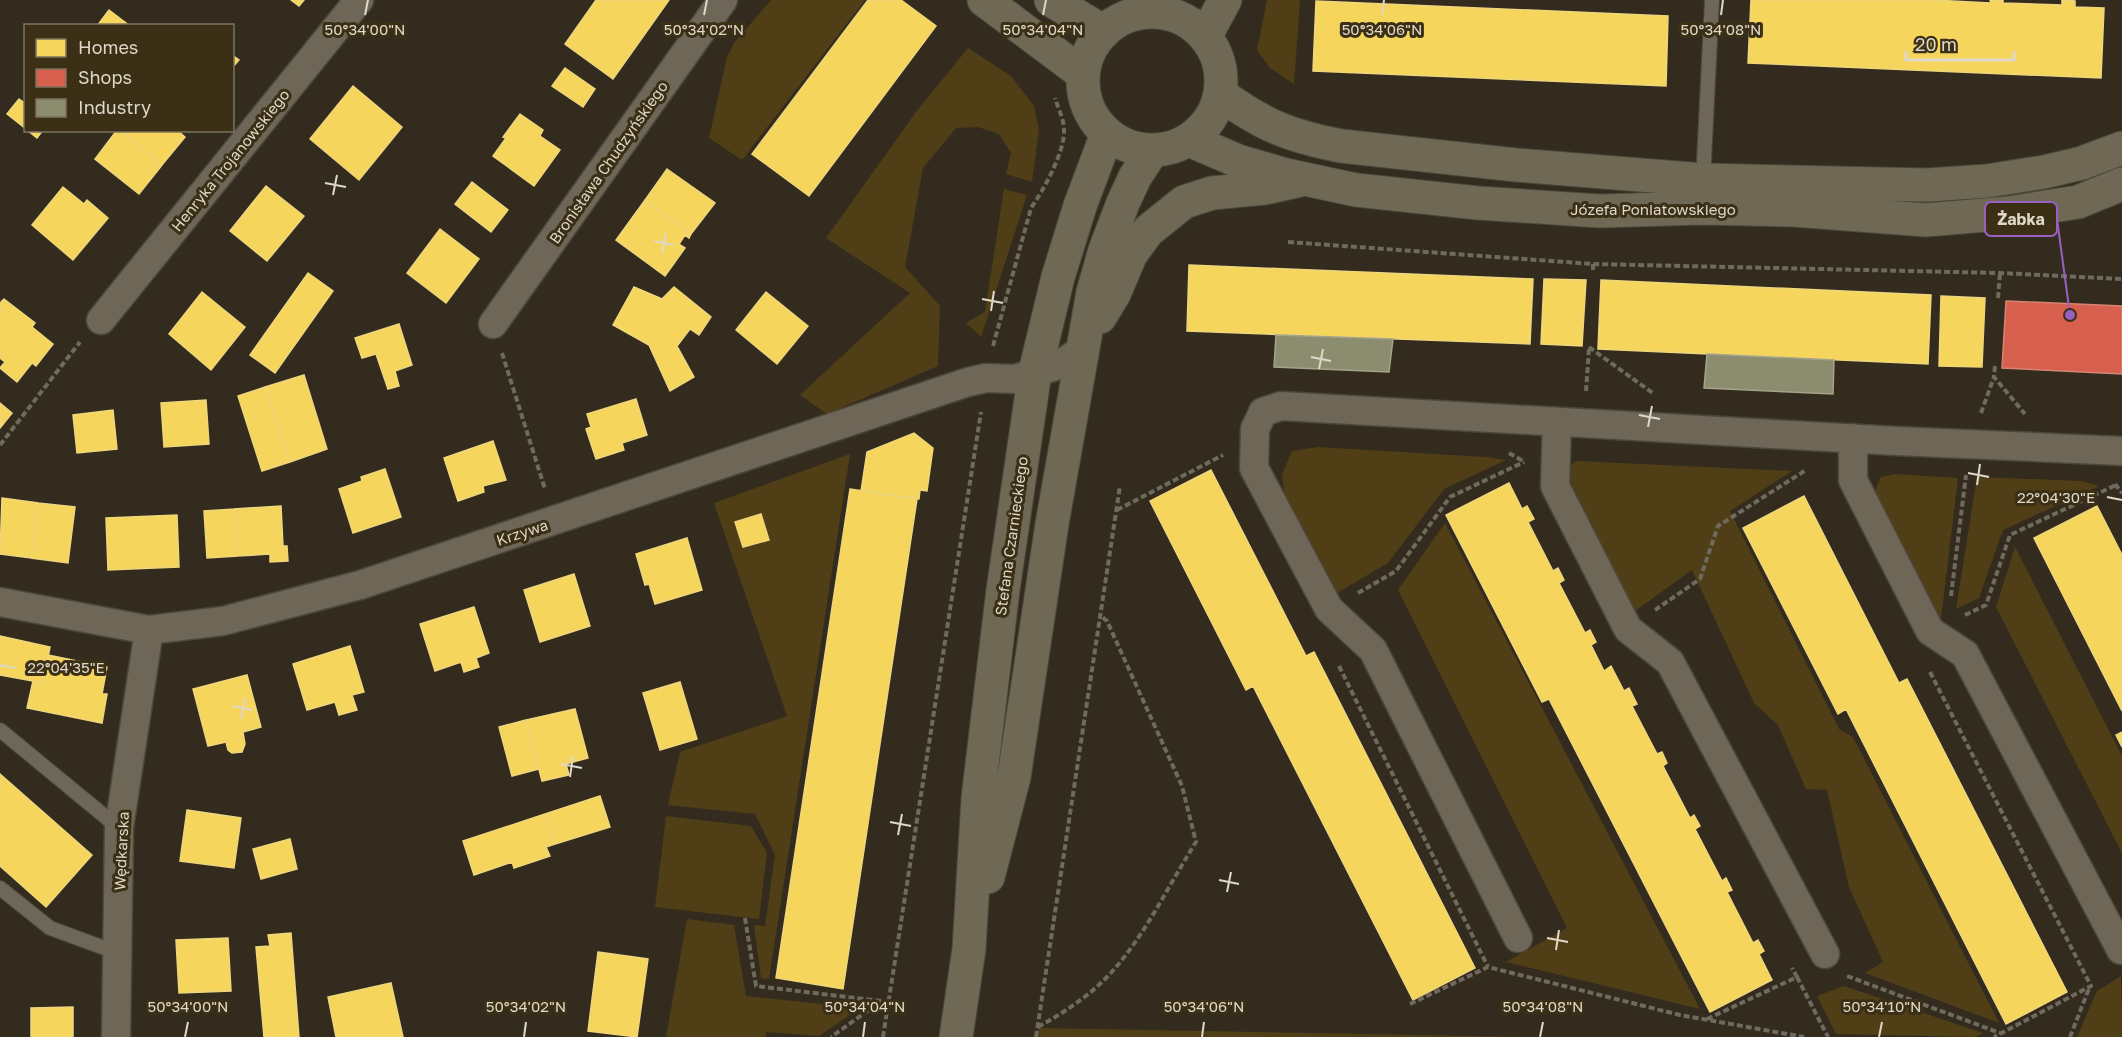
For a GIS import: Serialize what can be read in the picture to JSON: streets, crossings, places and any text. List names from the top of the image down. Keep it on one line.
{"streets":{"street":["Henryka Trojanowskiego","Bronisława Chudzyńskiego","Józefa Poniatowskiego","Krzywa","Stefana Czarnieckiego","Wędkarska"]},"crossings":[["Józefa Poniatowskiego","Stefana Czarnieckiego"],["Krzywa","Stefana Czarnieckiego"],["Krzywa","Wędkarska"]],"places":["Żabka"],"legend":["Homes","Shops","Industry"],"scale_bar":"20 m","coordinates":["50°34'00\"N","50°34'02\"N","50°34'04\"N","50°34'06\"N","50°34'08\"N","22°04'30\"E","22°04'35\"E","50°34'10\"N"]}
